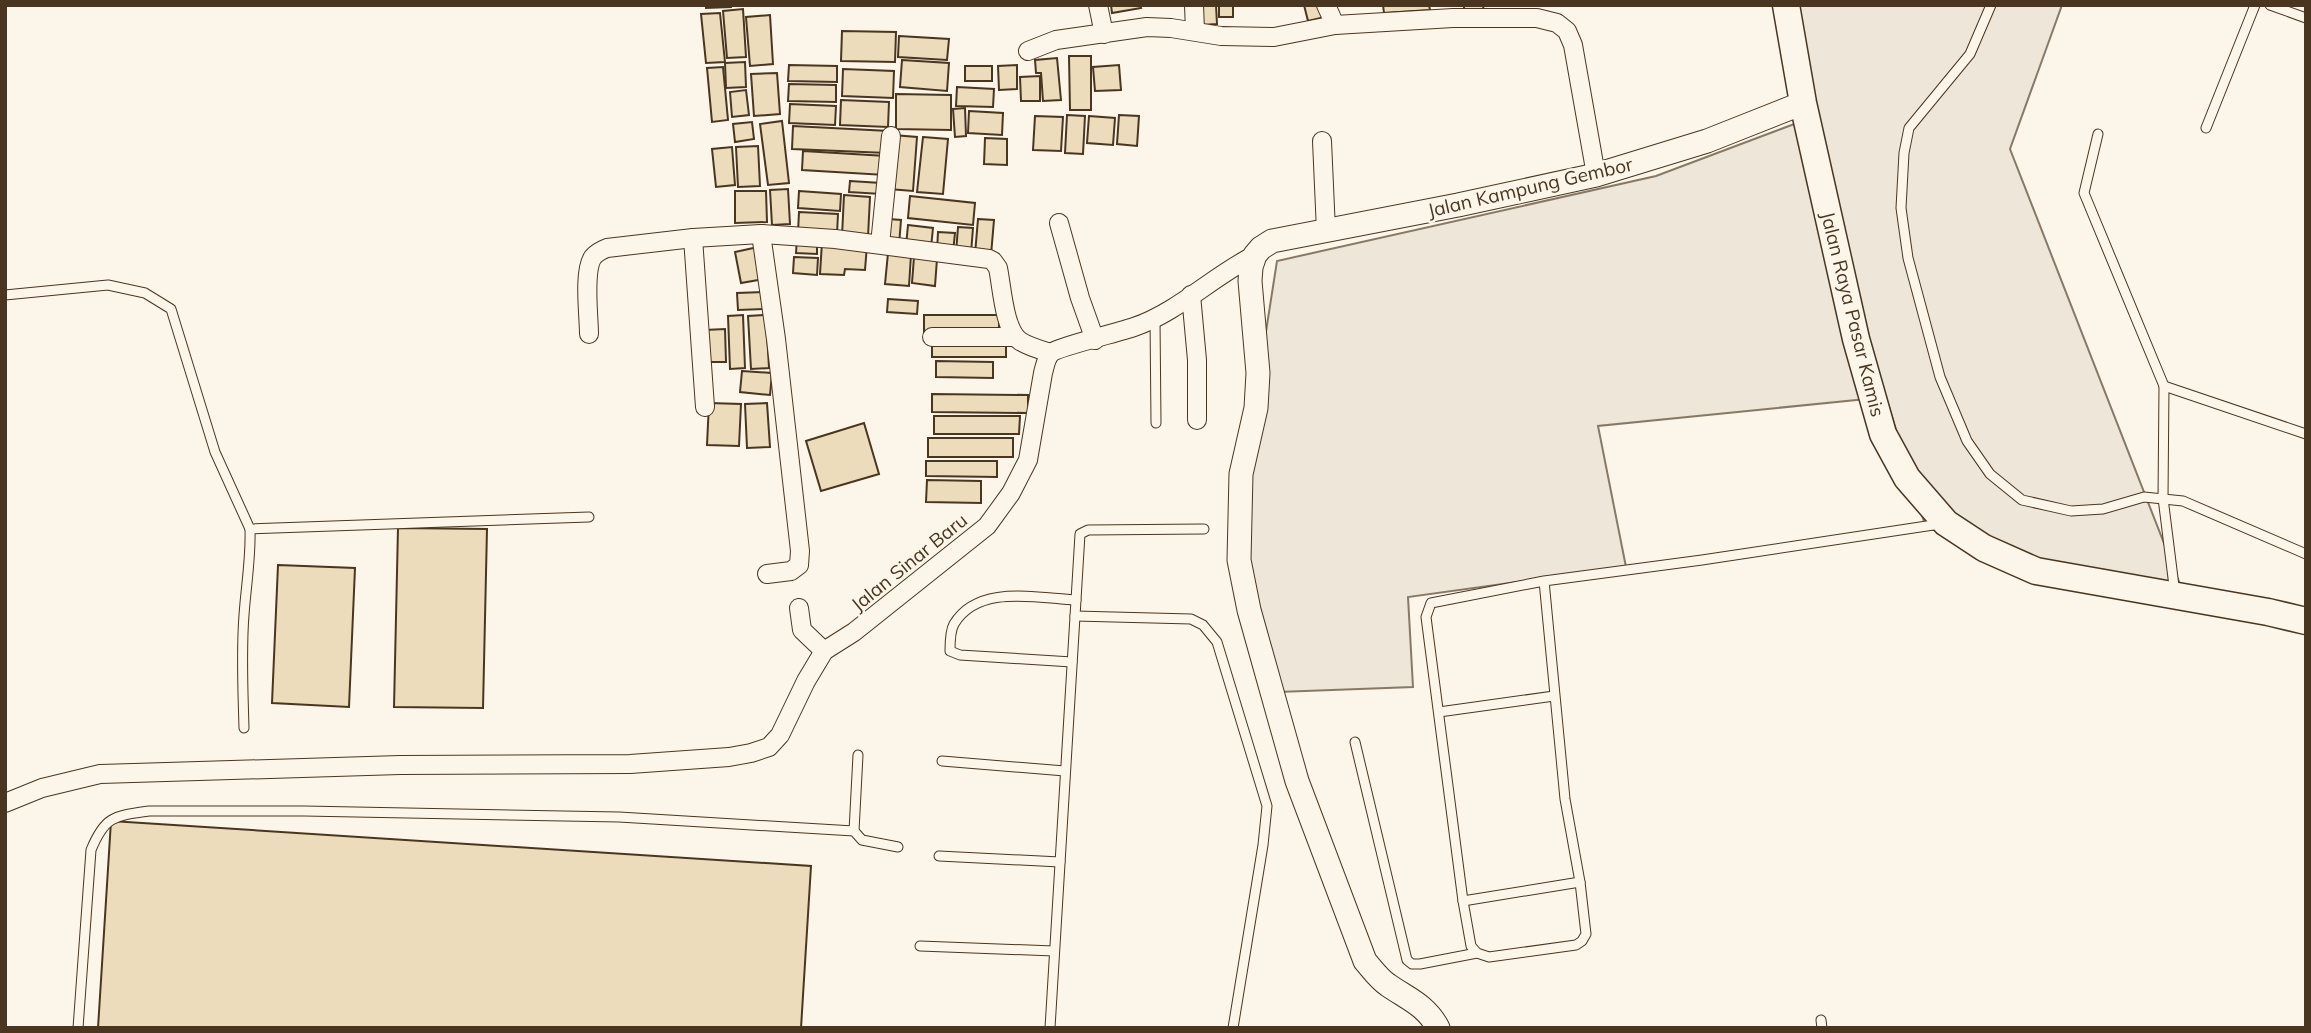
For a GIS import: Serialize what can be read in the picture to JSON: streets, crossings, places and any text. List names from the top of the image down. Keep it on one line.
{"streets":{"main road":["Jalan Raya Pasar Kamis"],"street":["Jalan Kampung Gembor","Jalan Sinar Baru"]},"crossings":[["Jalan Kampung Gembor","Jalan Raya Pasar Kamis"]]}
